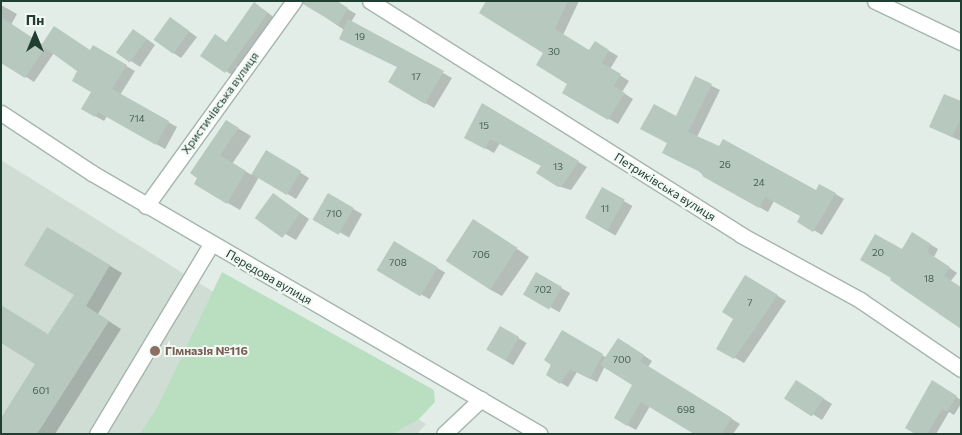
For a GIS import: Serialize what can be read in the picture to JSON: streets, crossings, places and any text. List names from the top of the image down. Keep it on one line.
{"streets":{"street":["Христичівська вулиця","Петриківська вулиця","Передова вулиця"]},"crossings":[["Христичівська вулиця","Передова вулиця"]],"places":["Гімназія №116"],"house_numbers":["19","30","17","714","15","26","13","24","11","710","20","706","708","18","702","7","700","601","698"],"north":"top"}
